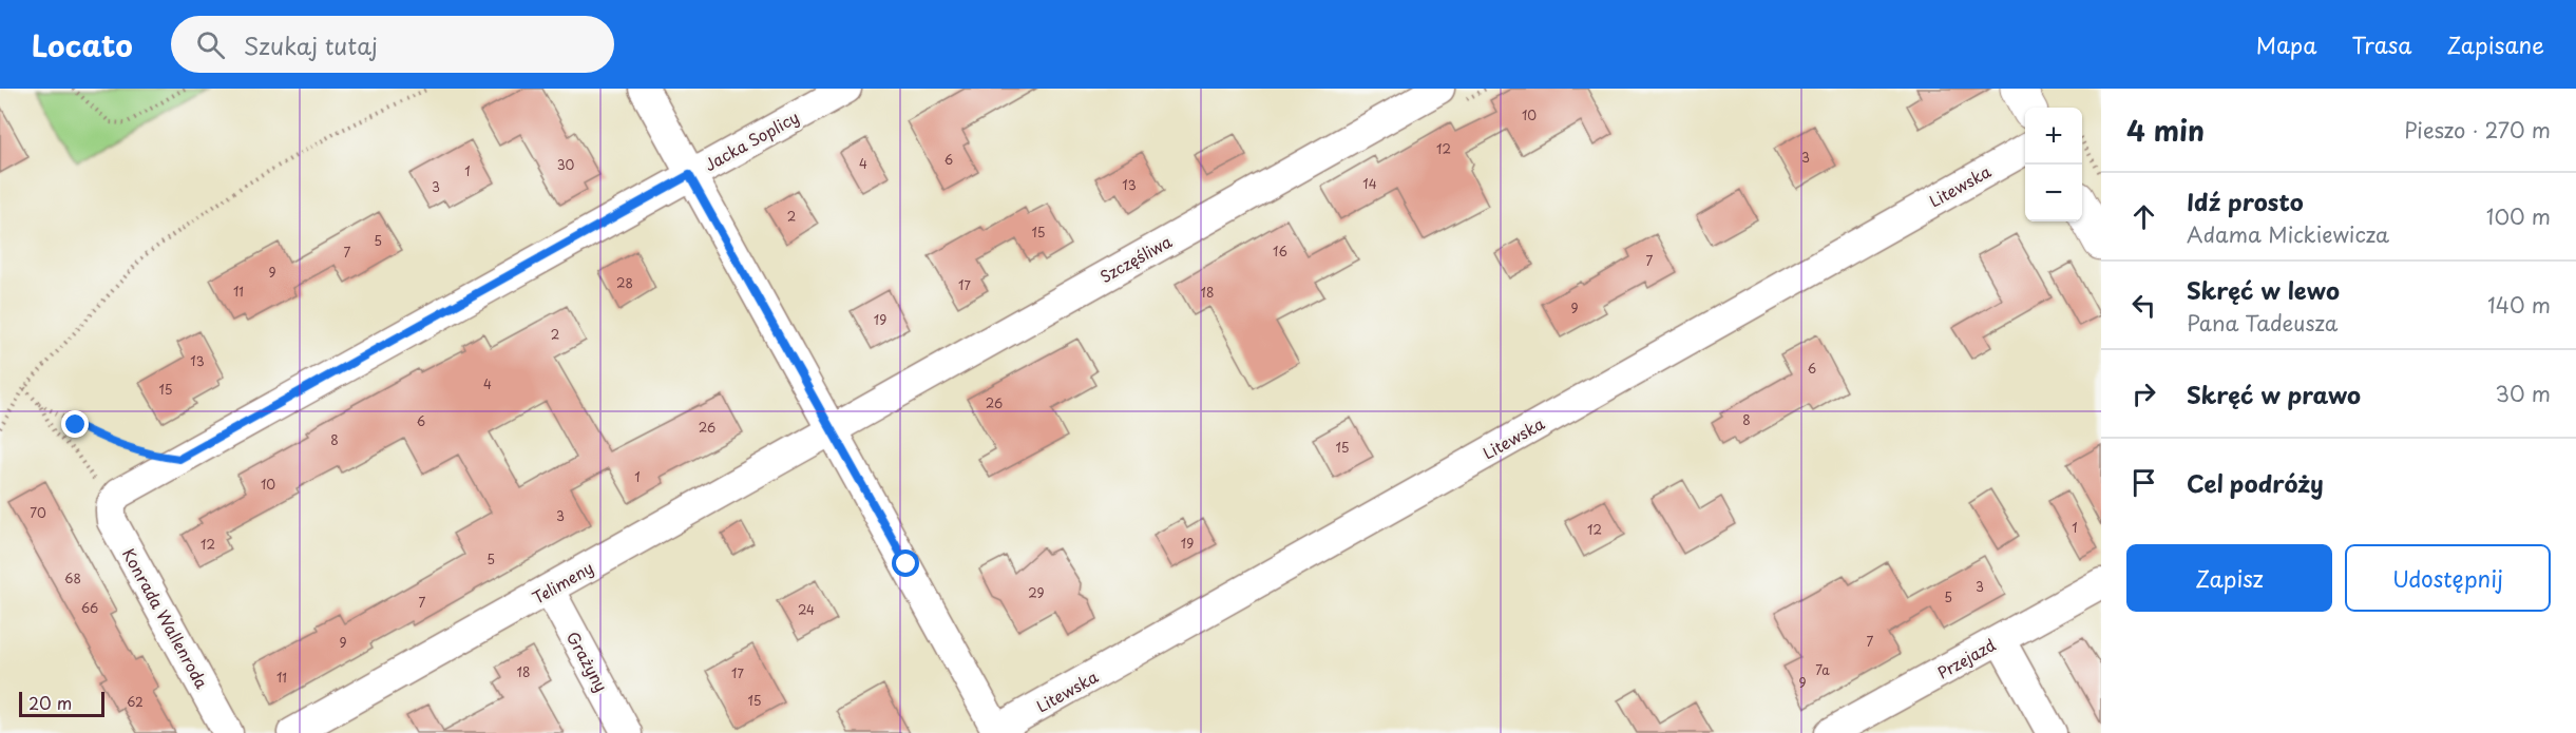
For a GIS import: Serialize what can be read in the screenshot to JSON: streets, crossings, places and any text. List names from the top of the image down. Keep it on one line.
{"streets":{"street":["Jacka Soplicy","Litewska","Szczęśliwa","Telimeny","Konrada Wallenroda","Przejazd","Grażyny"]},"crossings":[["Jacka Soplicy","Konrada Wallenroda"],["Szczęśliwa","Telimeny"],["Telimeny","Grażyny"]],"house_numbers":["10","12","3","6","4","30","1","14","13","3","2","15","5","16","7","7","9","28","17","11","18","9","19","2","13","6","4","15","26","8","6","26","8","15","1","10","70","3","1","12","19","12","5","68","3","29","5","7","66","24","7","9","7a","18","17","11","9","15","62"],"scale_bar":"20 m","page":{"header":"Locato","search":"Szukaj tutaj","nav":["Mapa","Trasa","Zapisane"],"heading":["4 min","Pieszo · 270 m"],"map_buttons":["+","−"],"list":[["Idź prosto","Adama Mickiewicza","100 m"],["Skręć w lewo","Pana Tadeusza","140 m"],["Skręć w prawo","30 m"],"Cel podróży"],"buttons":["Zapisz","Udostępnij"],"scale":"20 m"}}
